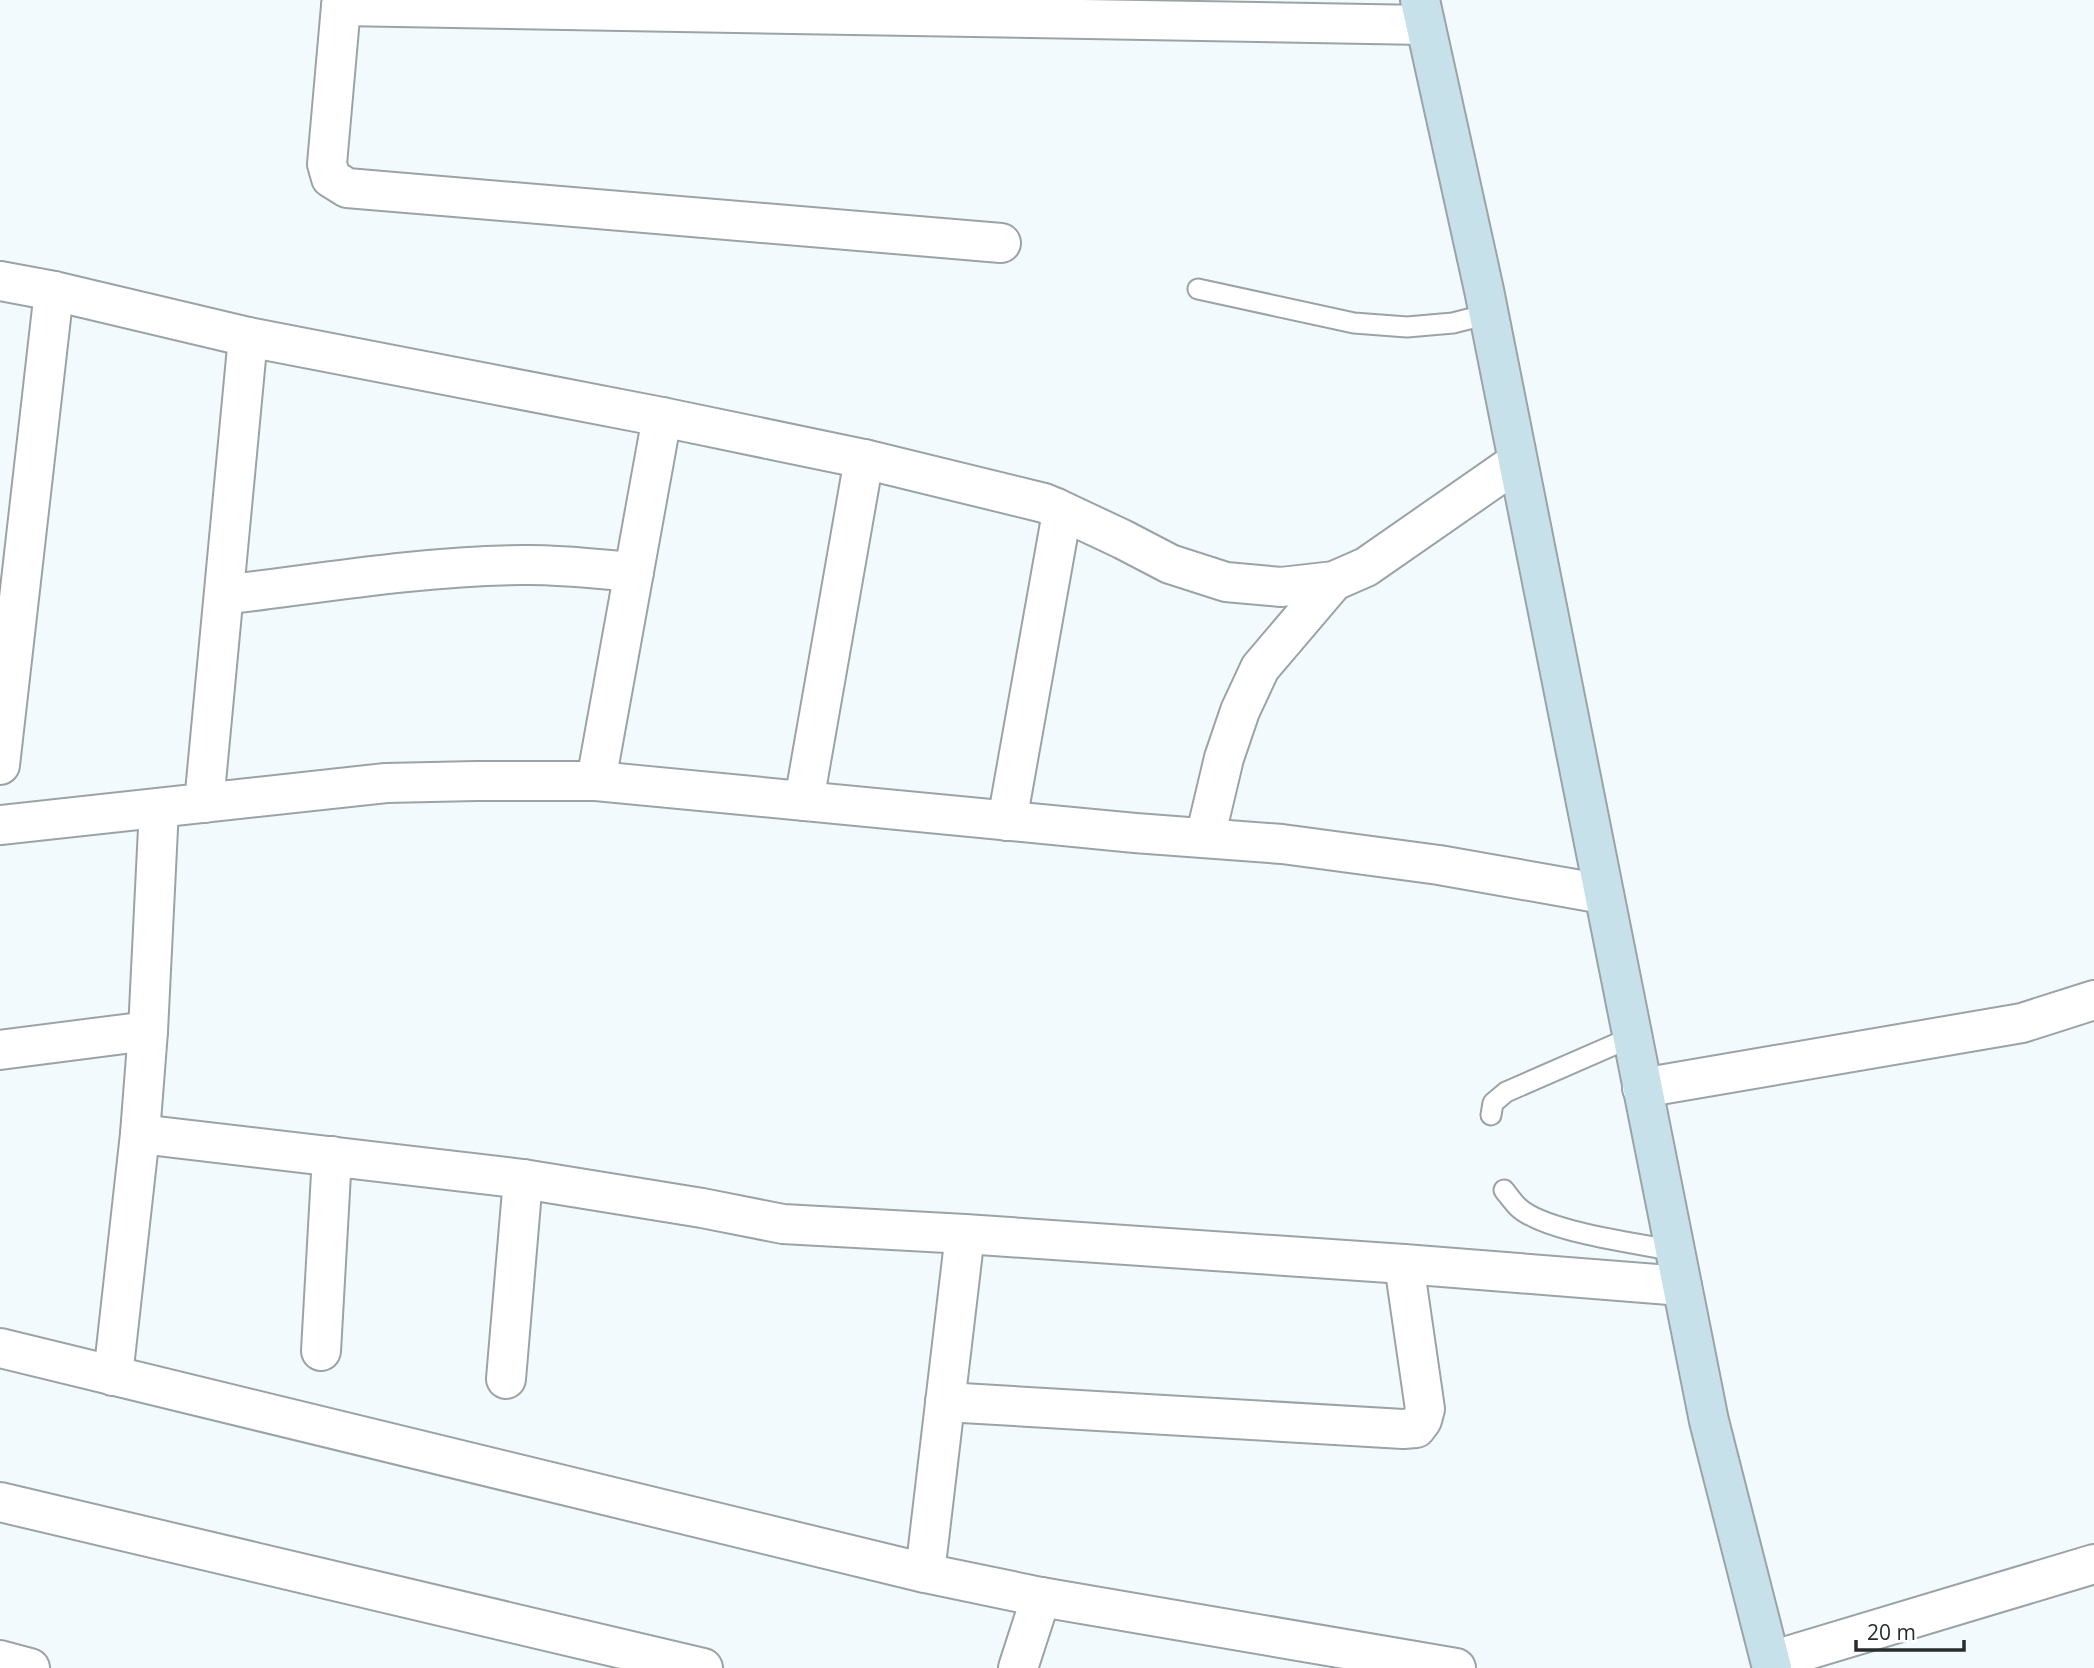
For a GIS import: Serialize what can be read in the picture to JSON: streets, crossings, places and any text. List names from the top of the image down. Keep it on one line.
{"scale_bar":"20 m"}
